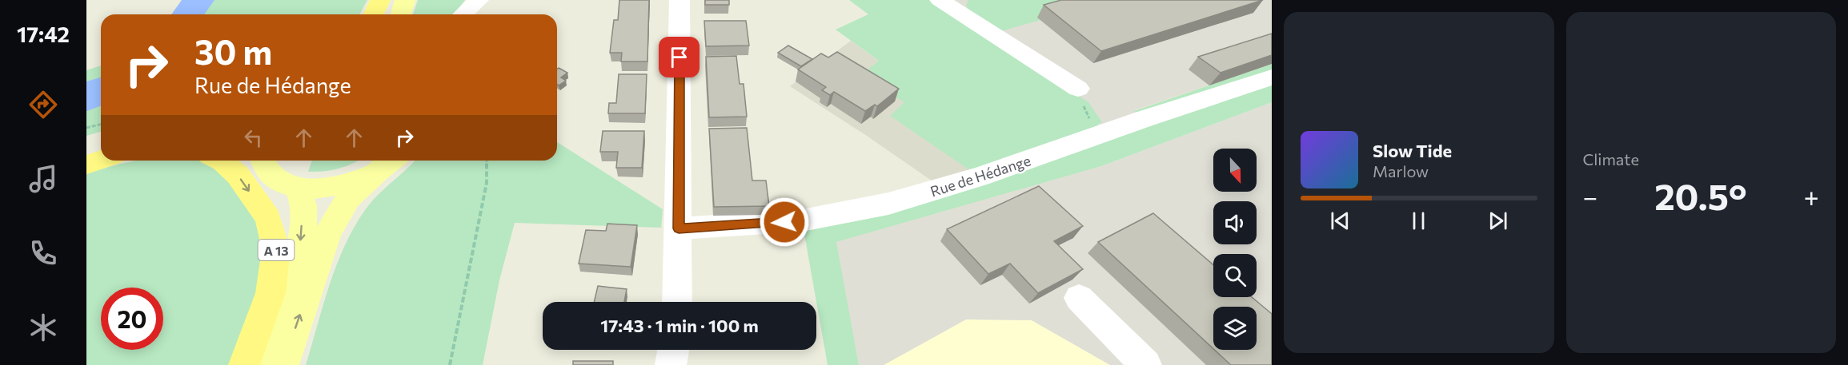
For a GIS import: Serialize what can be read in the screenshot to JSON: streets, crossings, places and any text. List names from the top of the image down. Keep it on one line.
{"streets":{"highway":["A 13"],"street":["Rue de Hédange"]},"north":"bottom","page":{"tabs":"17:42","tile":"Climate","turn":["30 m","Rue de Hédange"],"song":["Slow Tide","Marlow"],"heat":["−","20.5°","+"],"limit":"20","trip":"17:43 · 1 min · 100 m"}}
